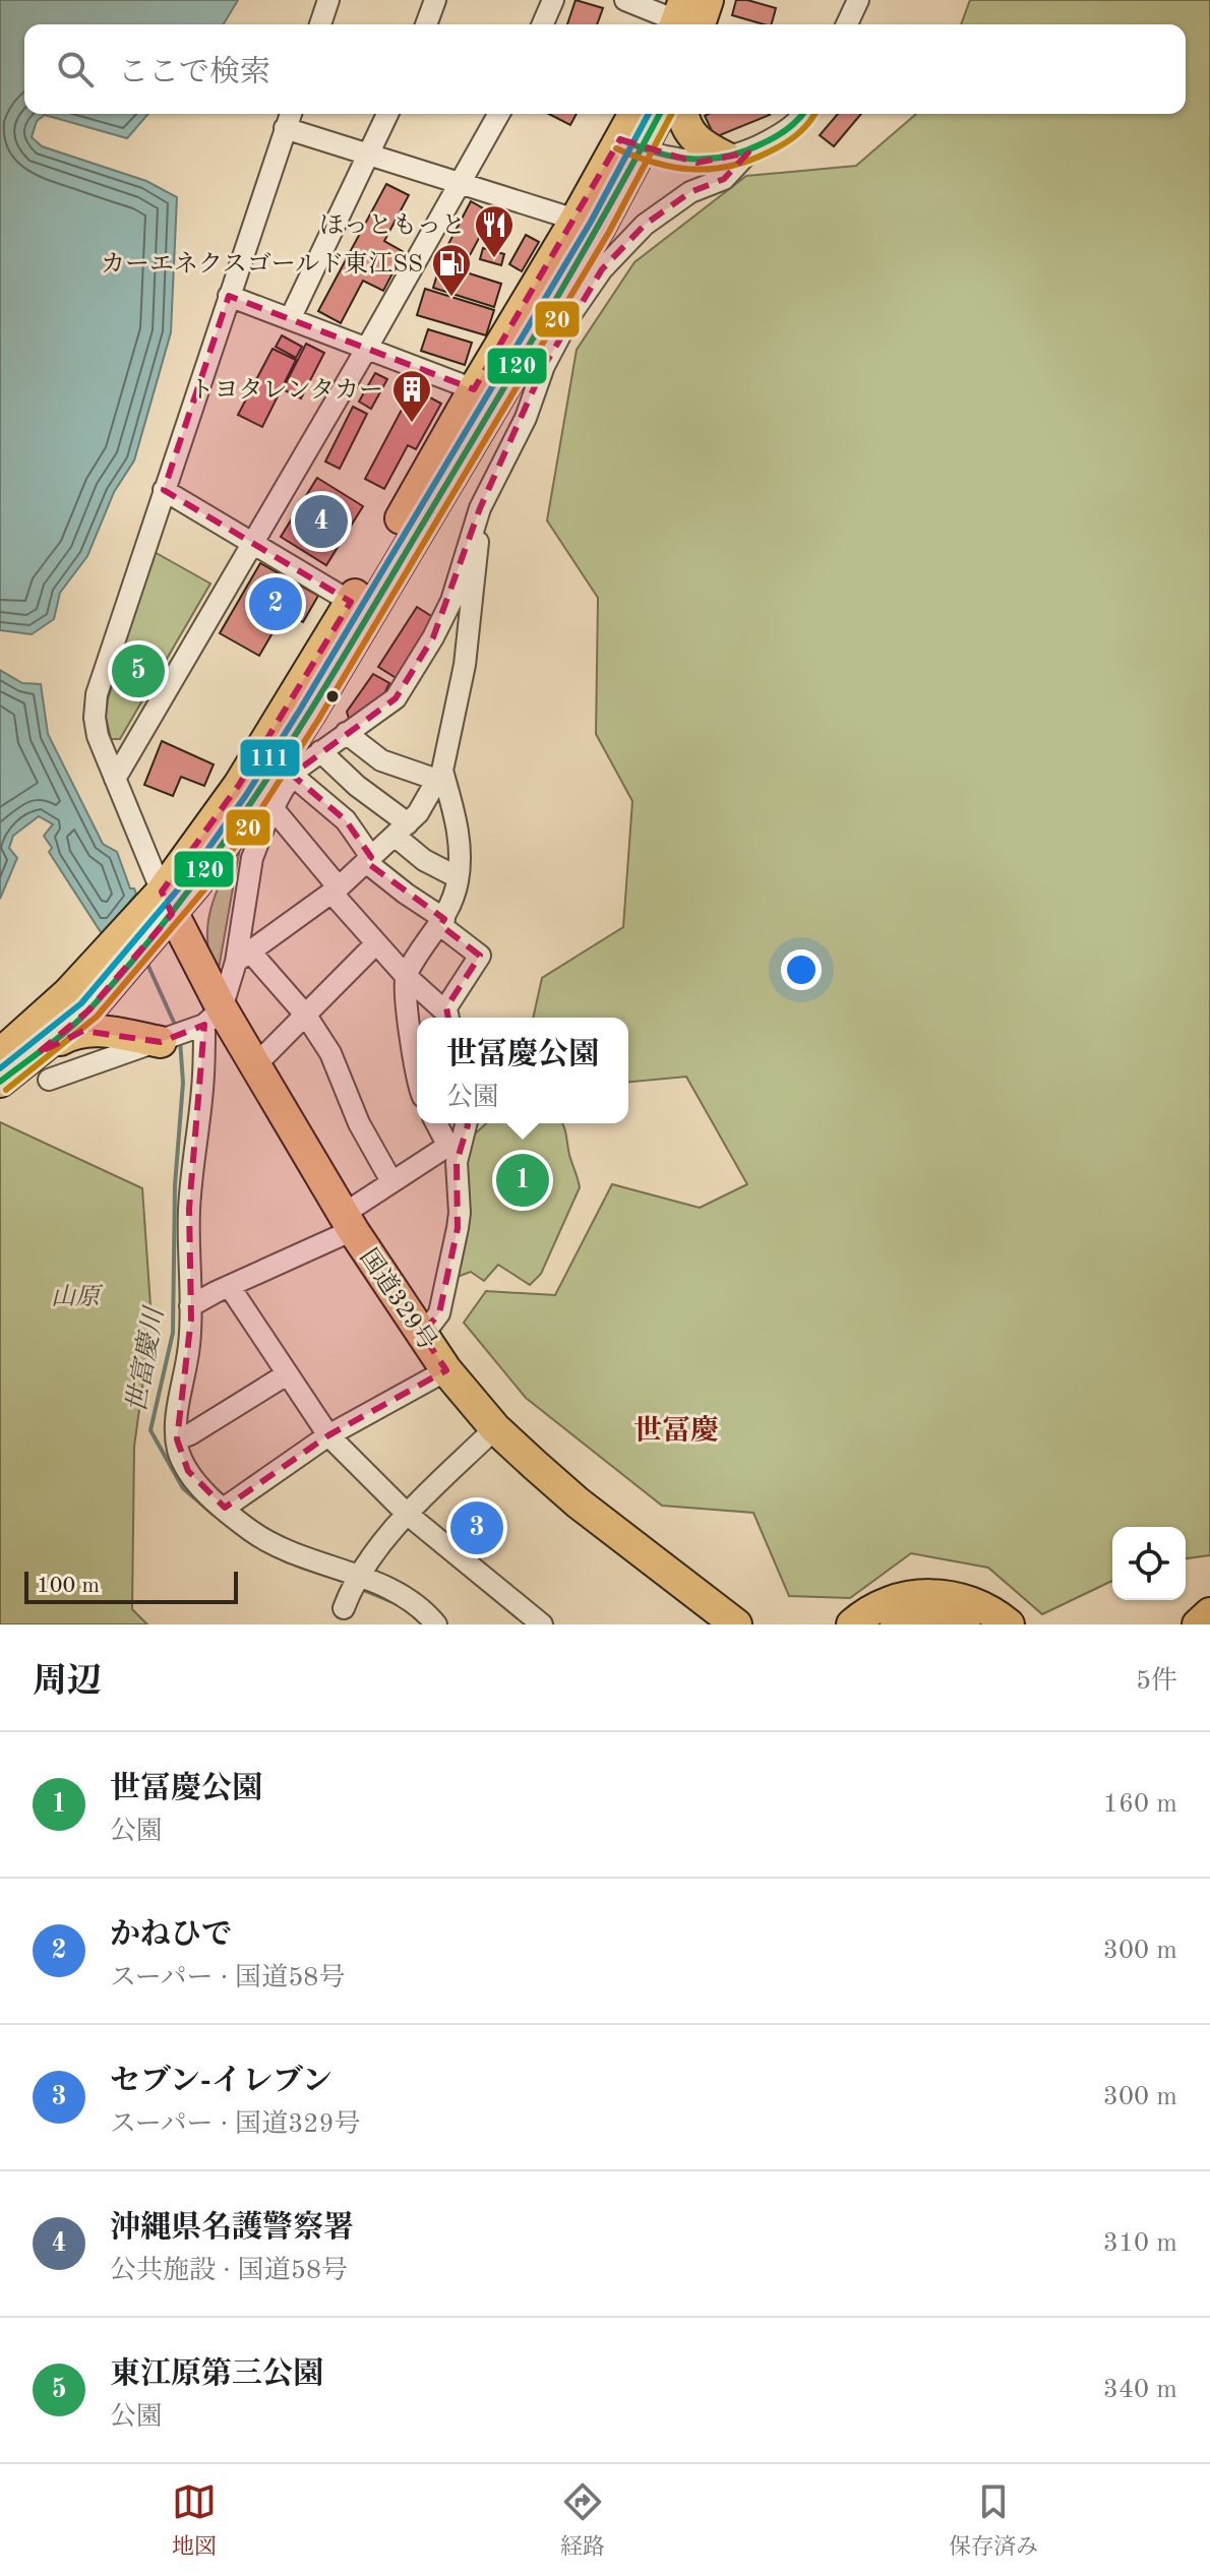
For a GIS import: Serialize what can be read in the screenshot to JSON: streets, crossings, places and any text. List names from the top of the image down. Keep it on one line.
{"streets":{"highway":["国道329号"]},"districts":["世冨慶"],"water":["世富慶川"],"parks":["山原"],"places":{"restaurant":["ほっともっと"],"fuel station":["カーエネクスゴールド東江SS"],"building":["トヨタレンタカー"]},"lines":["transit line 120","transit line 20","transit line 111"],"scale_bar":"100 m","page":{"search":"ここで検索","pins":["4","2","5","1","3"],"popup":["世冨慶公園","公園"],"scale":"100 m","heading":["周辺","5件"],"list":[{"mark":"1","name":"世冨慶公園","note":"公園","value":"160 m"},{"mark":"2","name":"かねひで","note":"スーパー · 国道58号","value":"300 m"},{"mark":"3","name":"セブン-イレブン","note":"スーパー · 国道329号","value":"300 m"},{"mark":"4","name":"沖縄県名護警察署","note":"公共施設 · 国道58号","value":"310 m"},{"mark":"5","name":"東江原第三公園","note":"公園","value":"340 m"}],"nav":["地図","経路","保存済み"]}}
